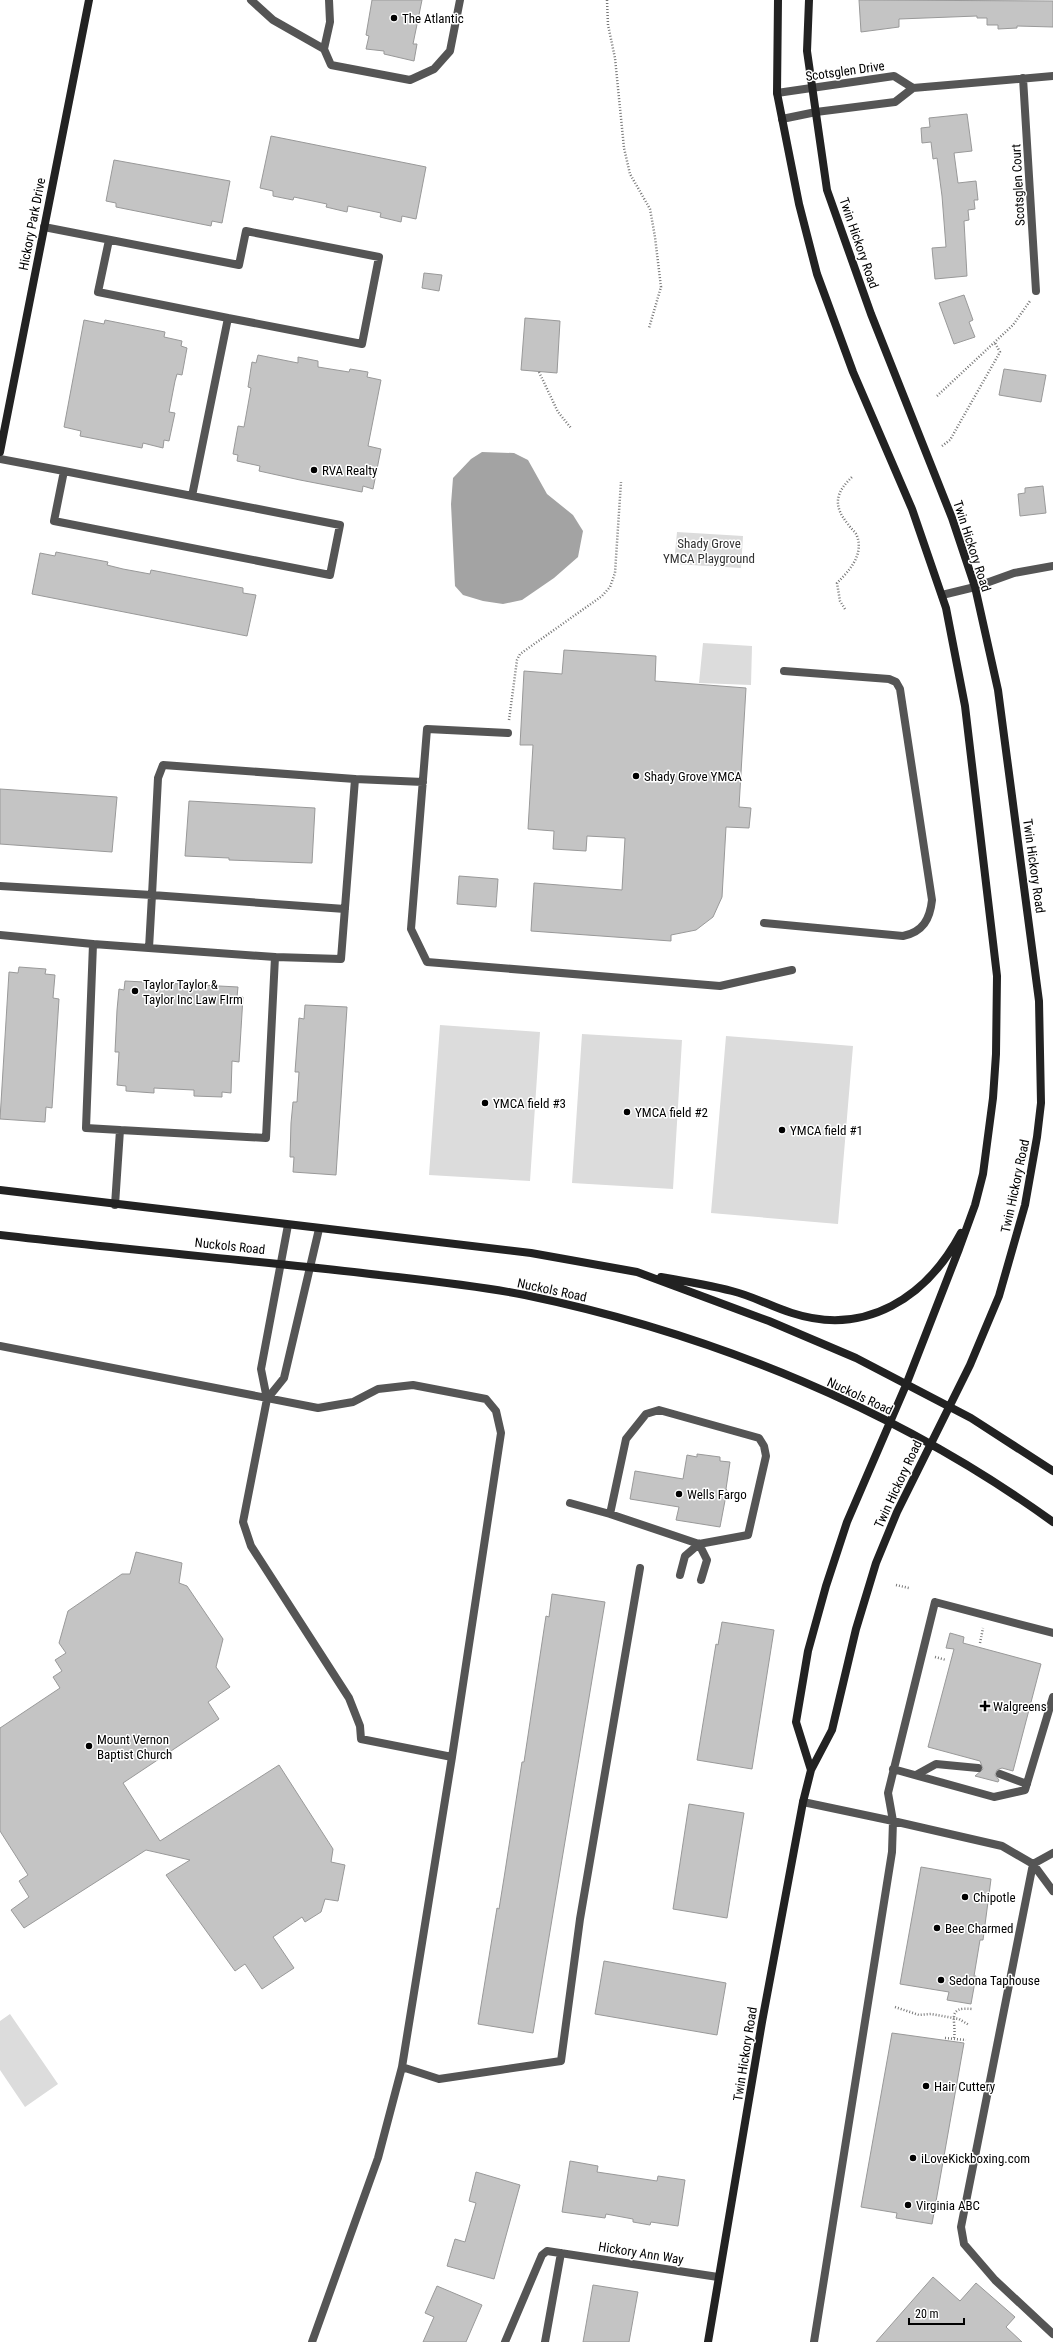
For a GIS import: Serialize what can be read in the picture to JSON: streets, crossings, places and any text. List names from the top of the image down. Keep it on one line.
{"streets":{"main road":["Hickory Park Drive","Twin Hickory Road","Nuckols Road"],"street":["Scotsglen Drive","Scotsglen Court","Hickory Ann Way"]},"crossings":[["Scotsglen Drive","Twin Hickory Road"],["Twin Hickory Road","Nuckols Road"],["Twin Hickory Road","Hickory Ann Way"]],"parks":["Shady Grove YMCA Playground"],"places":{"other":["The Atlantic","RVA Realty","Shady Grove YMCA","Taylor Taylor & Taylor Inc Law FIrm","YMCA field #3","YMCA field #2","YMCA field #1","Wells Fargo","Mount Vernon Baptist Church","Chipotle","Bee Charmed","Sedona Taphouse","Hair Cuttery","iLoveKickboxing.com","Virginia ABC"],"health":["Walgreens"]},"scale_bar":"20 m"}
